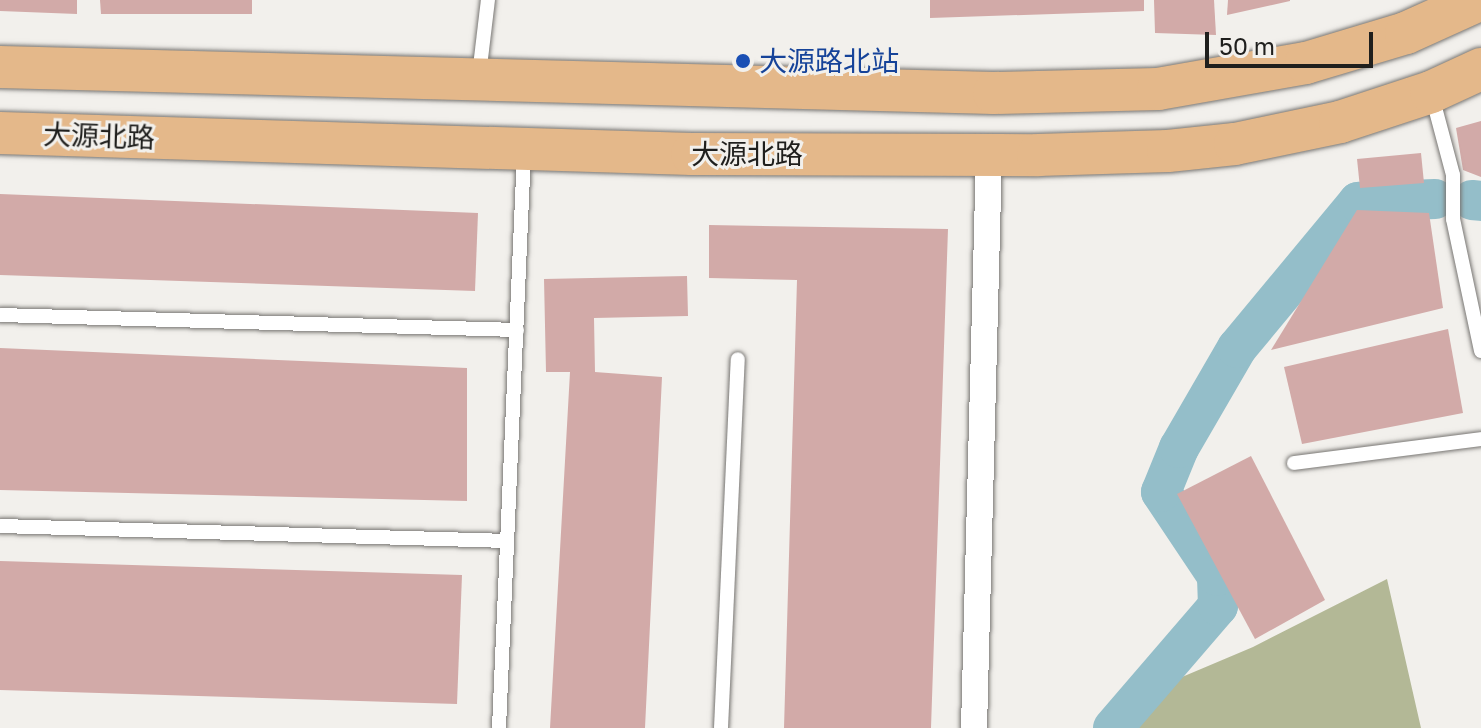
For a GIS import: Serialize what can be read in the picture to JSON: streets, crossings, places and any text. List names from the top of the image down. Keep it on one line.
{"streets":{"main road":["大源北路"]},"places":["大源路北站"],"scale_bar":"50 m"}
